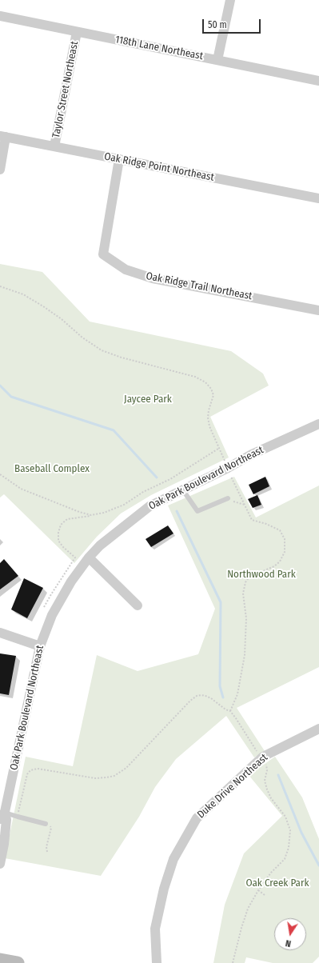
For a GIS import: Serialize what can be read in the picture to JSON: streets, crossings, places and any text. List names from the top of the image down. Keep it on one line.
{"streets":{"street":["118th Lane Northeast","Taylor Street Northeast","Oak Ridge Point Northeast","Oak Ridge Trail Northeast","Oak Park Boulevard Northeast","Duke Drive Northeast"]},"crossings":[["118th Lane Northeast","Taylor Street Northeast"],["Taylor Street Northeast","Oak Ridge Point Northeast"],["Oak Ridge Point Northeast","Oak Ridge Trail Northeast"]],"parks":["Jaycee Park","Baseball Complex","Northwood Park","Oak Creek Park"],"scale_bar":"50 m","north":"bottom"}
